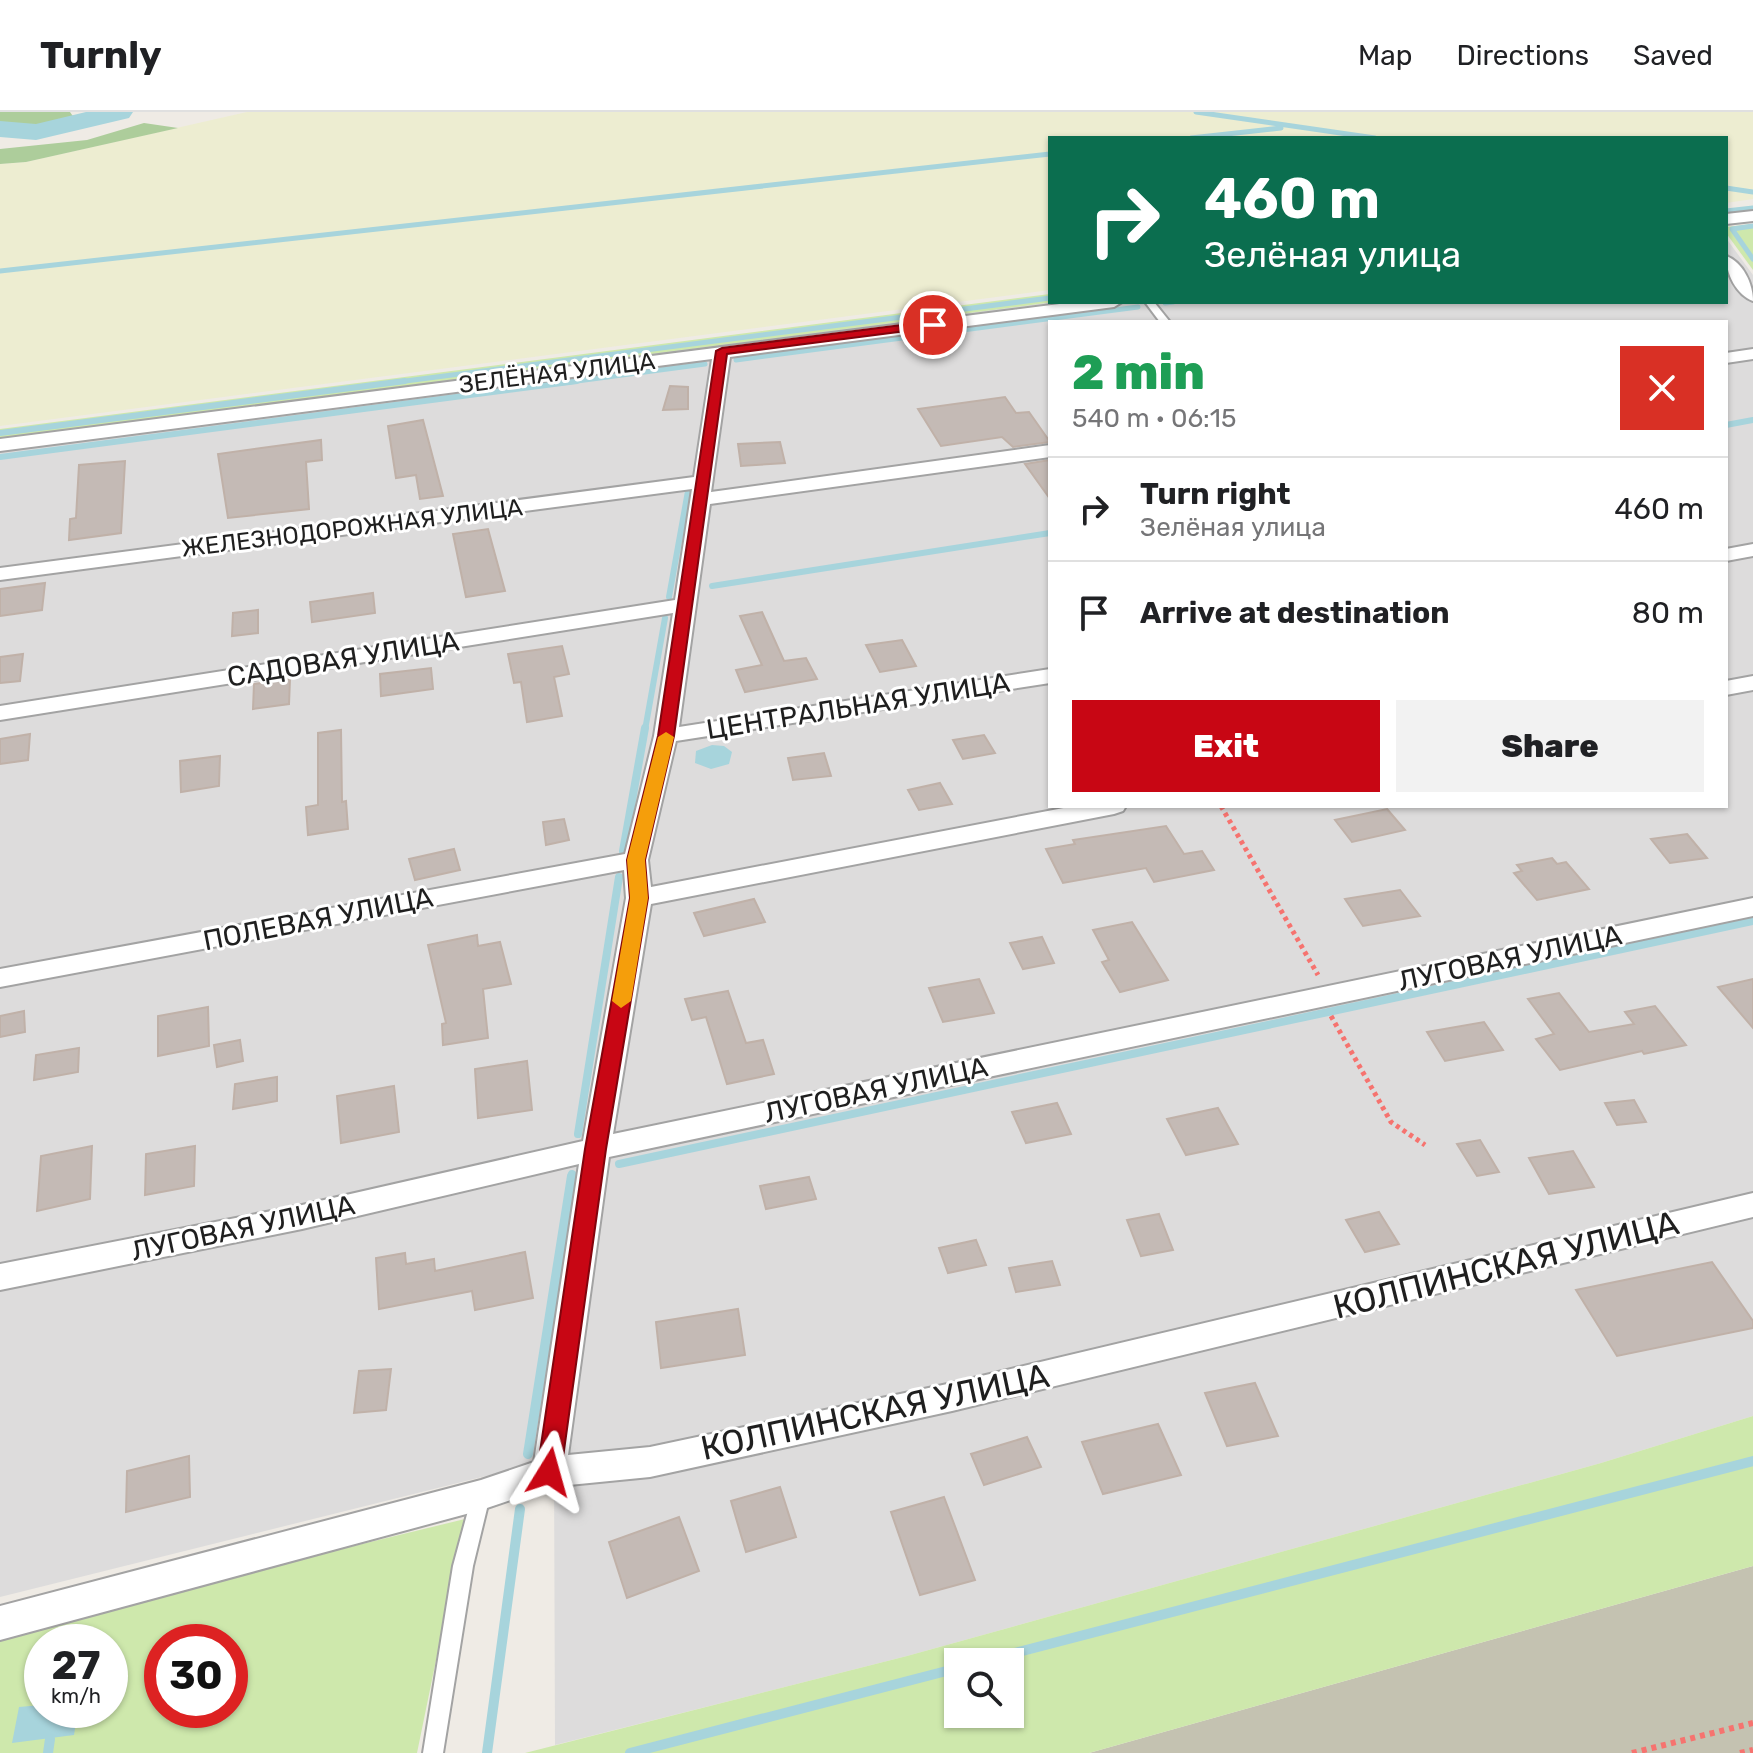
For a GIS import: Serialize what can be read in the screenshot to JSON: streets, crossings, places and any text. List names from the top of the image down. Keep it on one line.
{"streets":{"street":["ЗЕЛЁНАЯ УЛИЦА","ЖЕЛЕЗНОДОРОЖНАЯ УЛИЦА","САДОВАЯ УЛИЦА","ЦЕНТРАЛЬНАЯ УЛИЦА","ПОЛЕВАЯ УЛИЦА","ЛУГОВАЯ УЛИЦА","КОЛПИНСКАЯ УЛИЦА"]},"page":{"header":"Turnly","nav":["Map","Directions","Saved"],"turn":["460 m","Зелёная улица"],"heading":["2 min","540 m · 06:15"],"list":[{"name":"Turn right","note":"Зелёная улица","value":"460 m"},{"name":"Arrive at destination","value":"80 m"}],"buttons":["Exit","Share"],"speed":"27 km/h","limit":"30"}}
